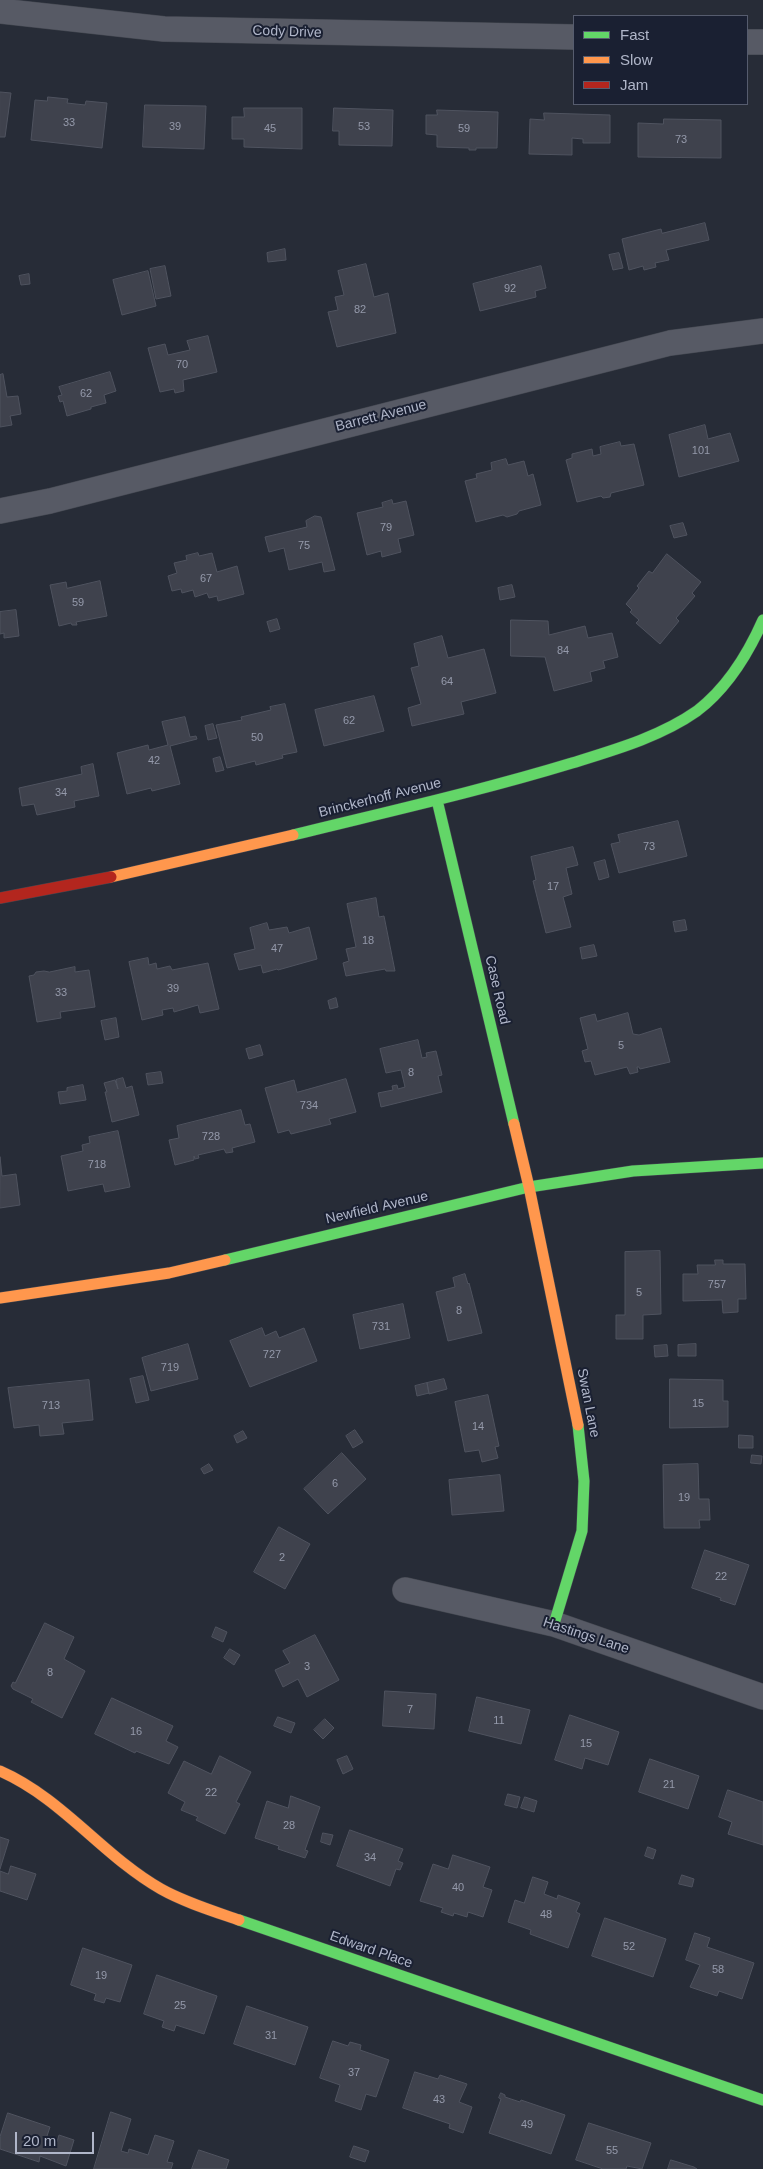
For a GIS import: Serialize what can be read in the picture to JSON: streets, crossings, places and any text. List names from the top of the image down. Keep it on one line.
{"streets":{"street":["Cody Drive","Barrett Avenue","Brinckerhoff Avenue","Case Road","Newfield Avenue","Swan Lane","Hastings Lane","Edward Place"]},"crossings":[["Brinckerhoff Avenue","Case Road"],["Case Road","Newfield Avenue"],["Case Road","Swan Lane"],["Newfield Avenue","Swan Lane"],["Swan Lane","Hastings Lane"]],"house_numbers":["33","39","53","45","59","73","92","82","70","62","101","79","75","67","59","84","64","62","50","42","34","73","17","18","47","39","33","5","8","734","728","718","757","5","8","731","727","719","15","713","14","6","19","2","22","3","8","7","11","16","15","21","22","28","34","40","48","52","58","19","25","31","37","43","49","55"],"legend":["Fast","Slow","Jam"],"scale_bar":"20 m"}
